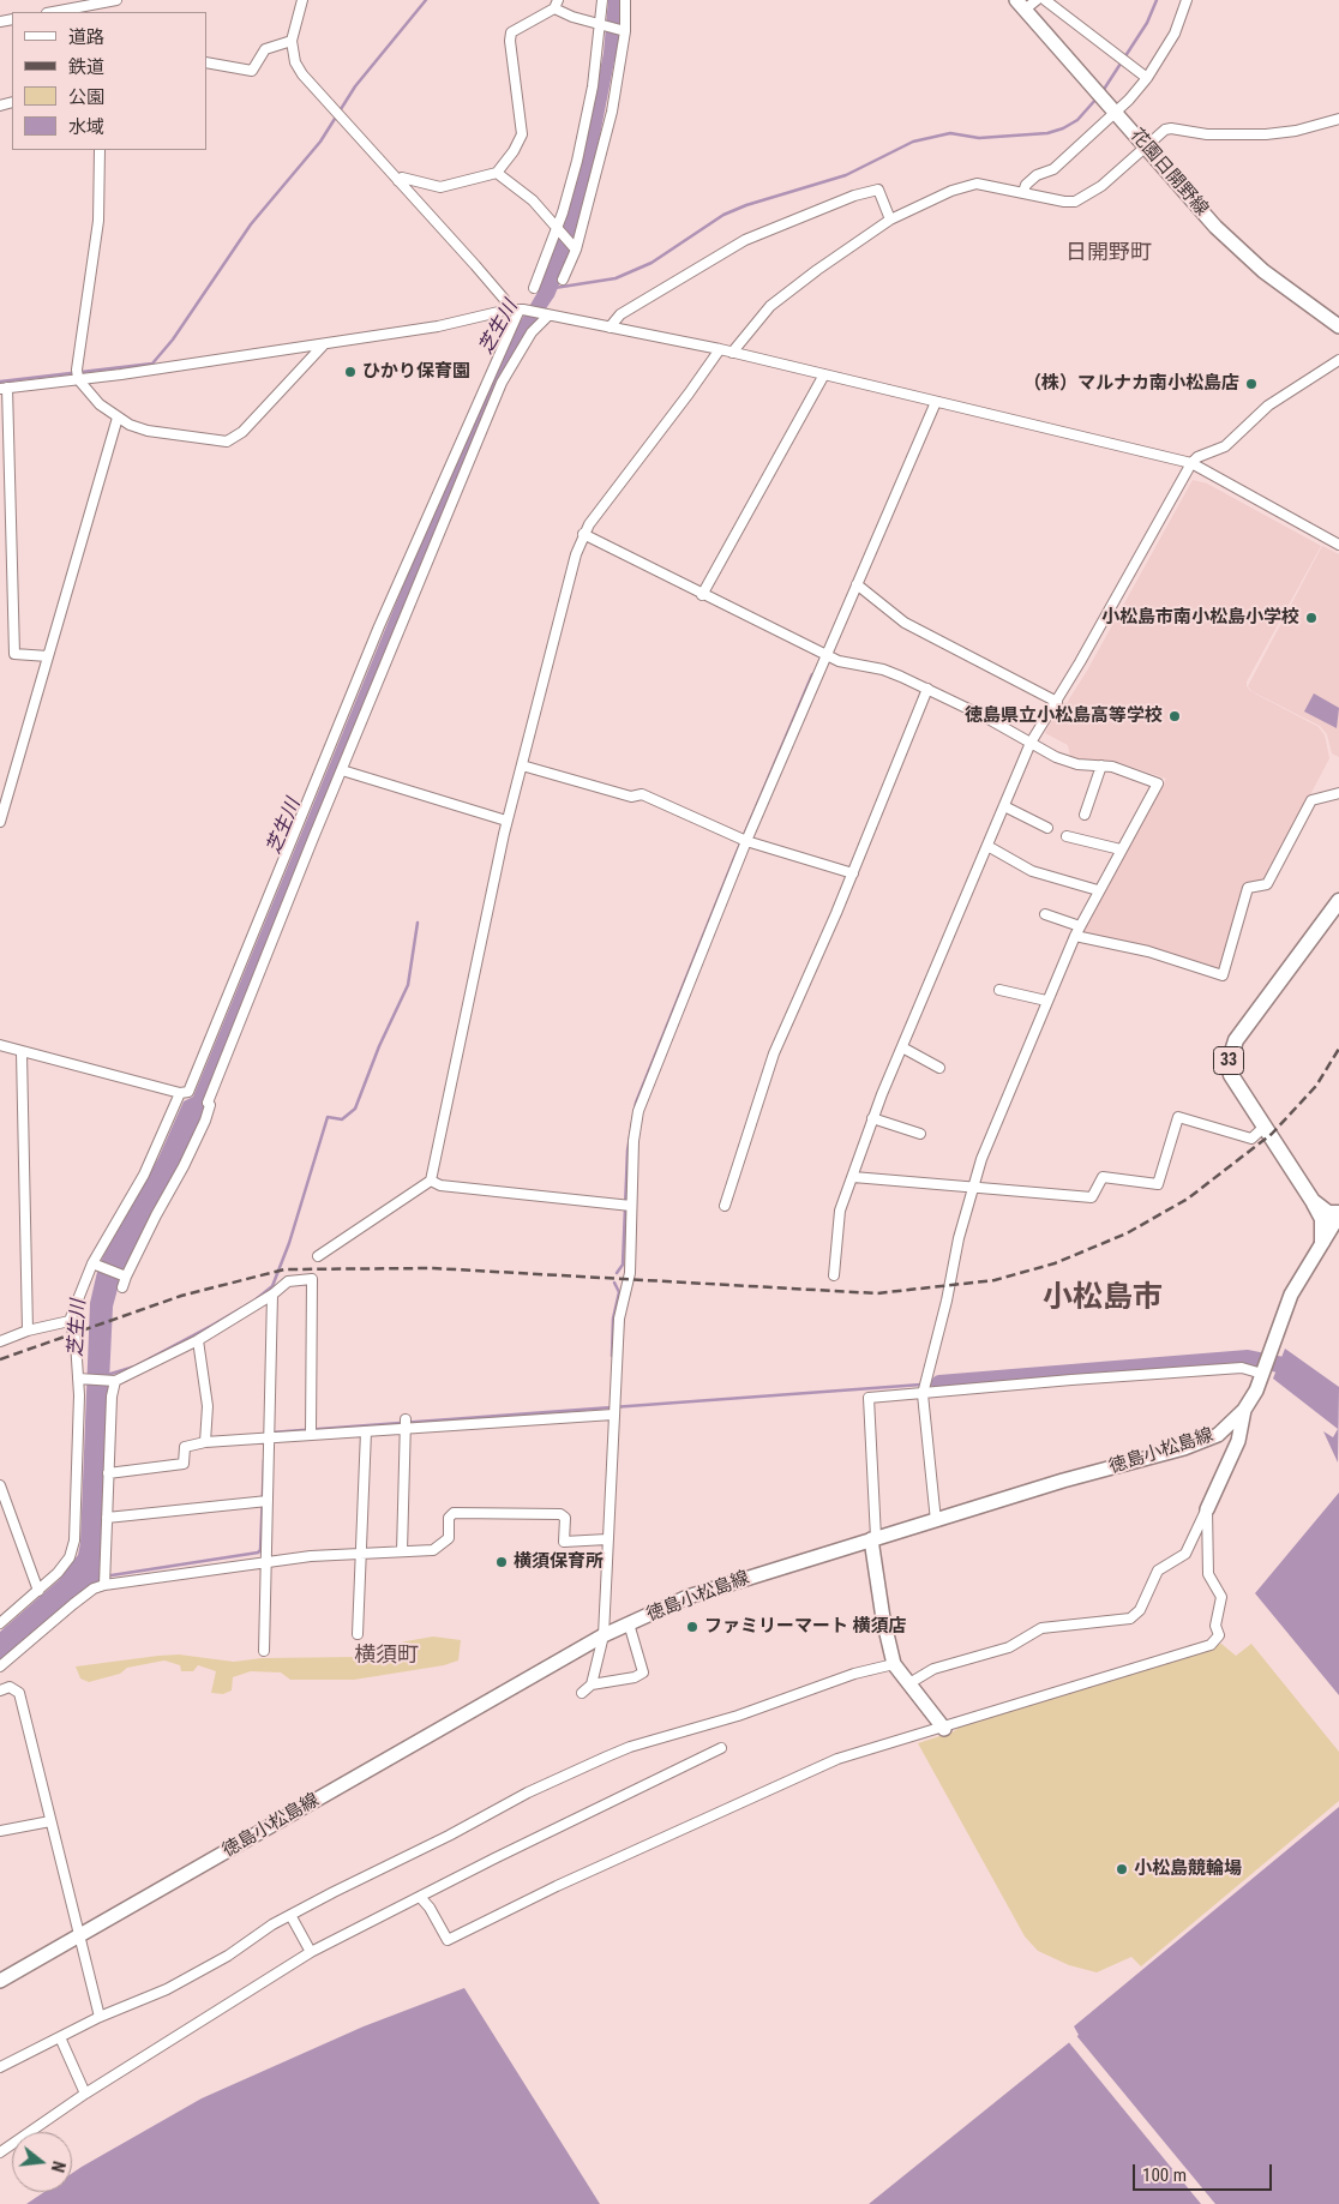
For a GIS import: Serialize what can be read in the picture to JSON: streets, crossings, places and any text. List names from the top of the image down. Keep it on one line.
{"streets":{"main road":["花園日開野線","33","徳島小松島線"]},"crossings":[["33","徳島小松島線"]],"districts":["日開野町","小松島市","横須町"],"water":["芝生川"],"places":["ひかり保育園","（株）マルナカ南小松島店","小松島市南小松島小学校","徳島県立小松島高等学校","横須保育所","ファミリーマート 横須店","小松島競輪場"],"legend":["道路","鉄道","公園","水域"],"scale_bar":"100 m","north":"right"}
